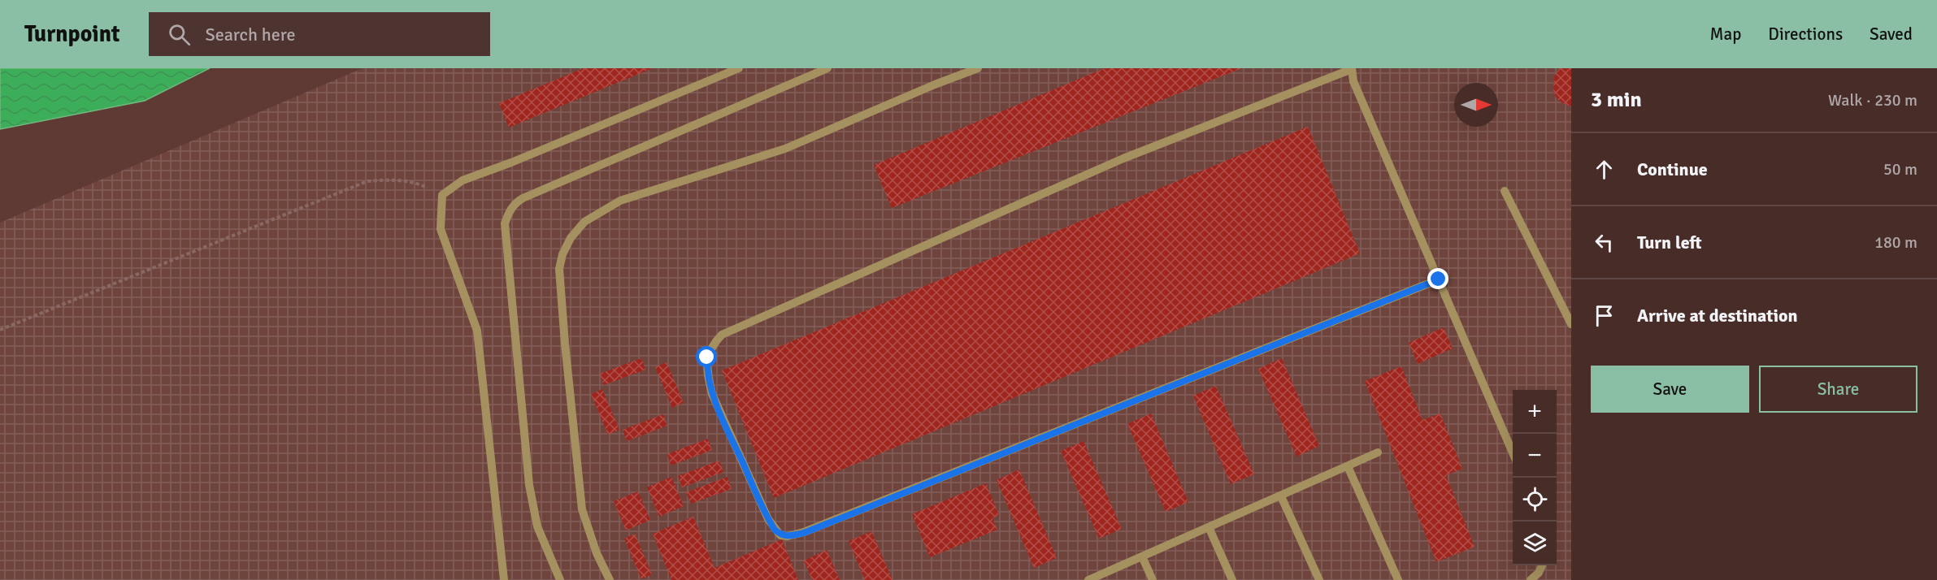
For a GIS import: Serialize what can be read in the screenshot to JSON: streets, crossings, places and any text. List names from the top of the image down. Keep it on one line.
{"north":"right","page":{"header":"Turnpoint","search":"Search here","nav":["Map","Directions","Saved"],"heading":["3 min","Walk · 230 m"],"list":[["Continue","50 m"],["Turn left","180 m"],"Arrive at destination"],"buttons":["Save","Share"],"map_buttons":["+","−"]}}
